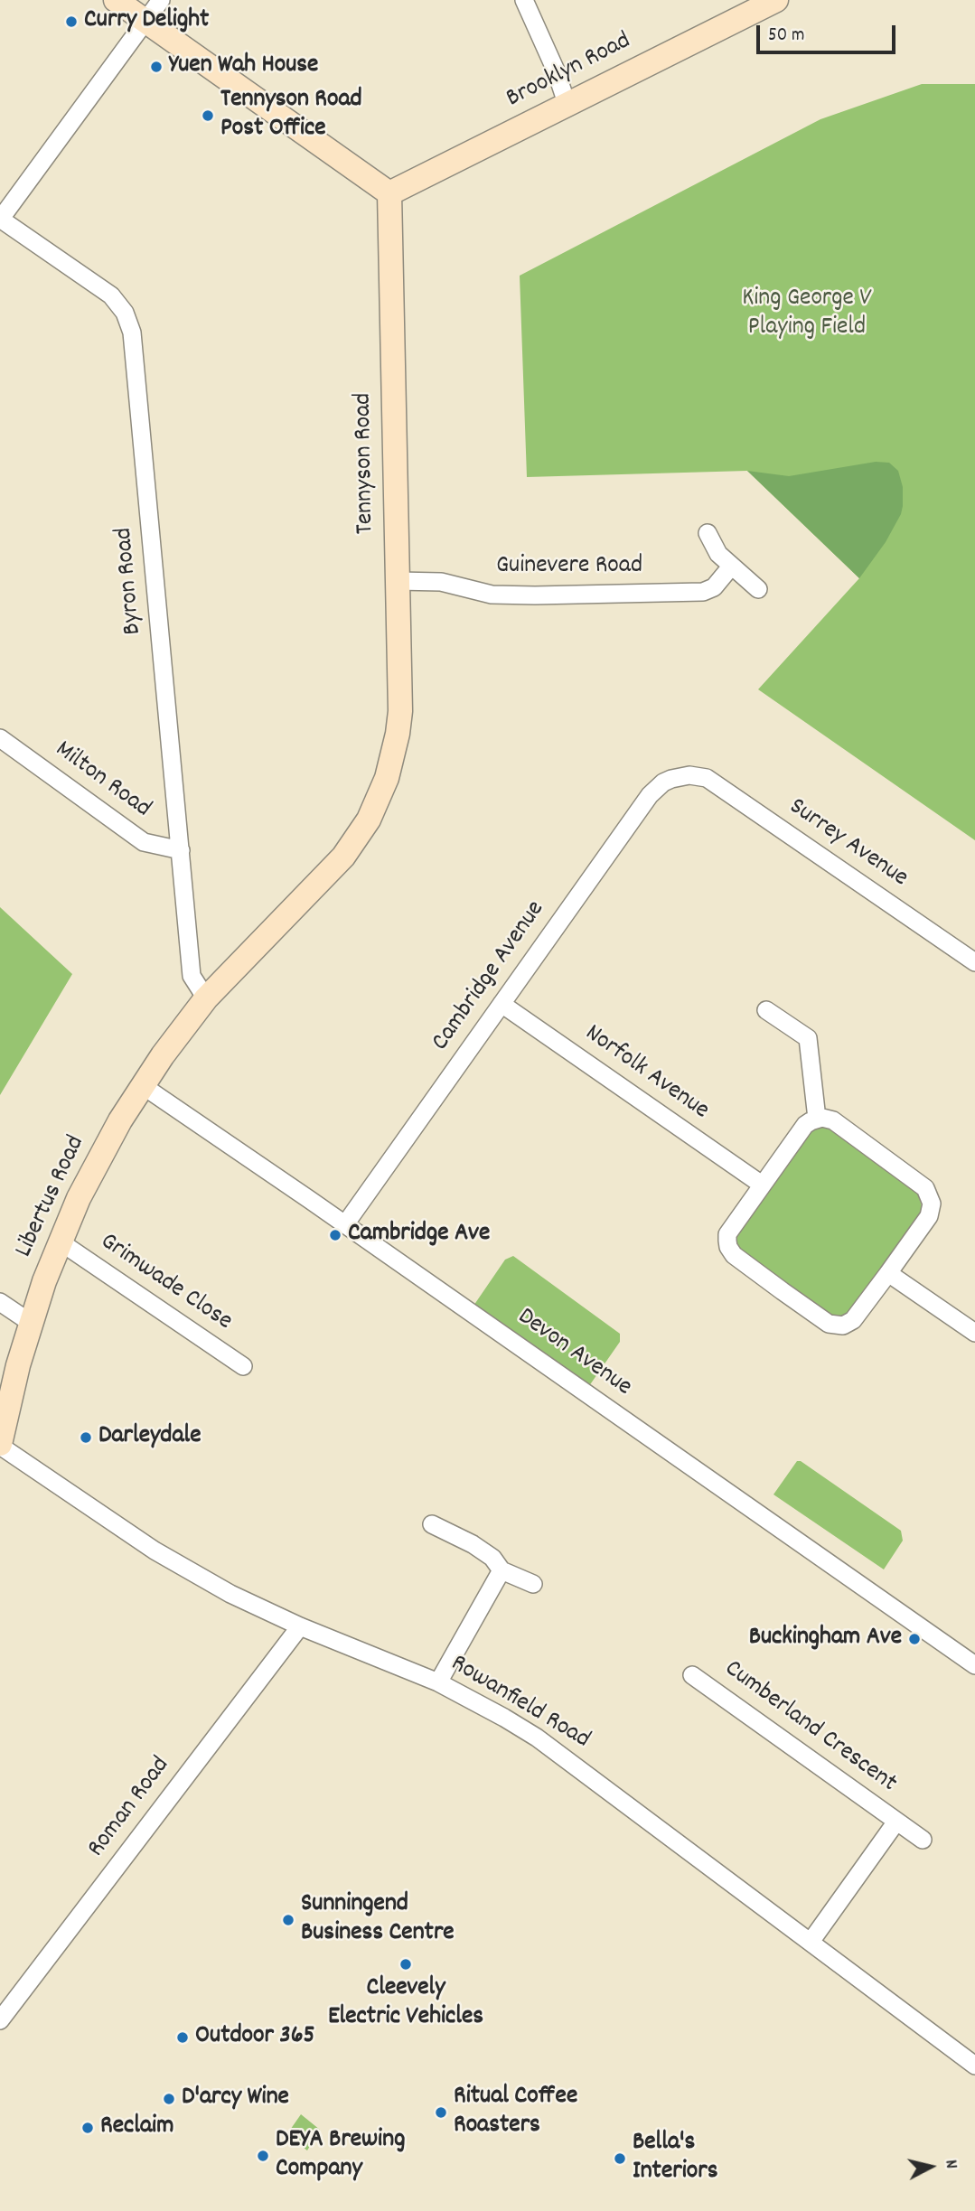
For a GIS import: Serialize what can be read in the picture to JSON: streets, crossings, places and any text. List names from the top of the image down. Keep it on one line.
{"streets":{"street":["Brooklyn Road","Tennyson Road","Guinevere Road","Byron Road","Milton Road","Surrey Avenue","Cambridge Avenue","Norfolk Avenue","Libertus Road","Grimwade Close","Devon Avenue","Rowanfield Road","Cumberland Crescent","Roman Road"]},"crossings":[["Brooklyn Road","Tennyson Road"],["Tennyson Road","Guinevere Road"],["Tennyson Road","Byron Road"],["Tennyson Road","Libertus Road"],["Byron Road","Milton Road"],["Byron Road","Libertus Road"],["Surrey Avenue","Cambridge Avenue"],["Cambridge Avenue","Norfolk Avenue"],["Cambridge Avenue","Devon Avenue"],["Libertus Road","Grimwade Close"],["Libertus Road","Devon Avenue"],["Libertus Road","Rowanfield Road"],["Rowanfield Road","Cumberland Crescent"],["Rowanfield Road","Roman Road"]],"parks":["King George V Playing Field"],"places":["Curry Delight","Yuen Wah House","Tennyson Road Post Office","Cambridge Ave","Darleydale","Buckingham Ave","Sunningend Business Centre","Cleevely Electric Vehicles","Outdoor 365","D'arcy Wine","Ritual Coffee Roasters","Reclaim","DEYA Brewing Company","Bella's Interiors"],"scale_bar":"50 m","north":"right"}
